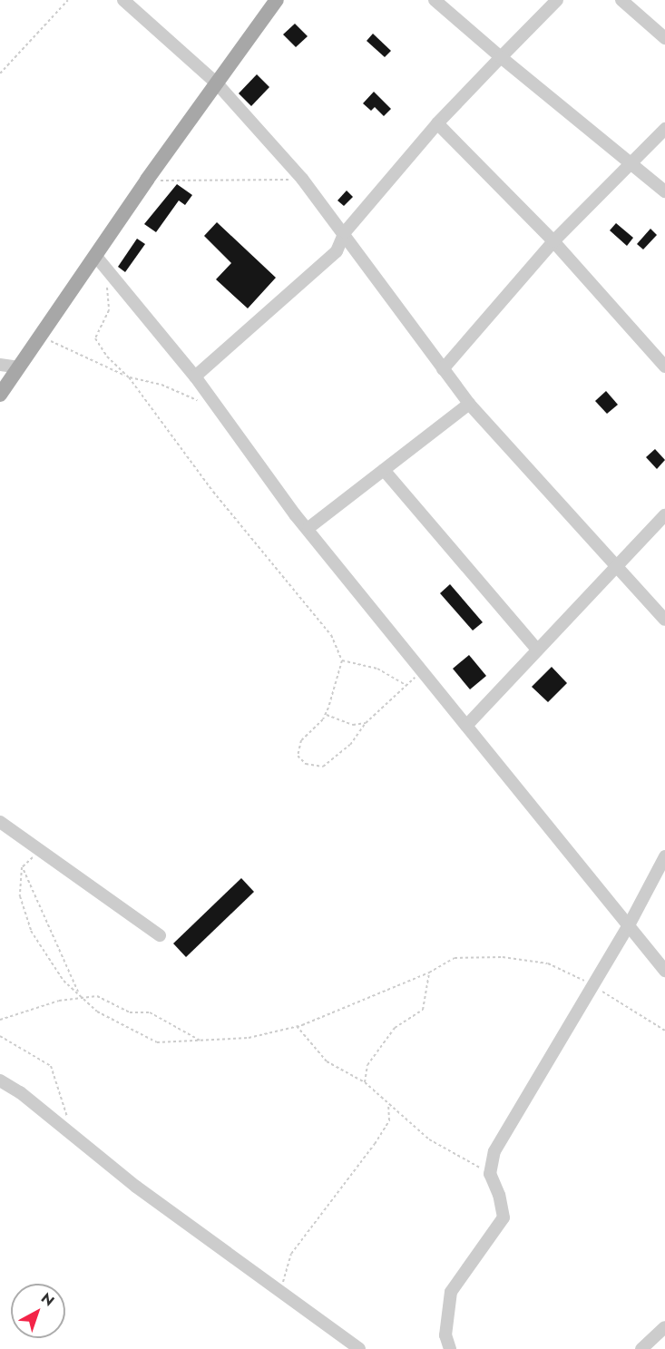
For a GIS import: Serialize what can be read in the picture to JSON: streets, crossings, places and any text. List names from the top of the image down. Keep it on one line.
{"north":"top right"}
